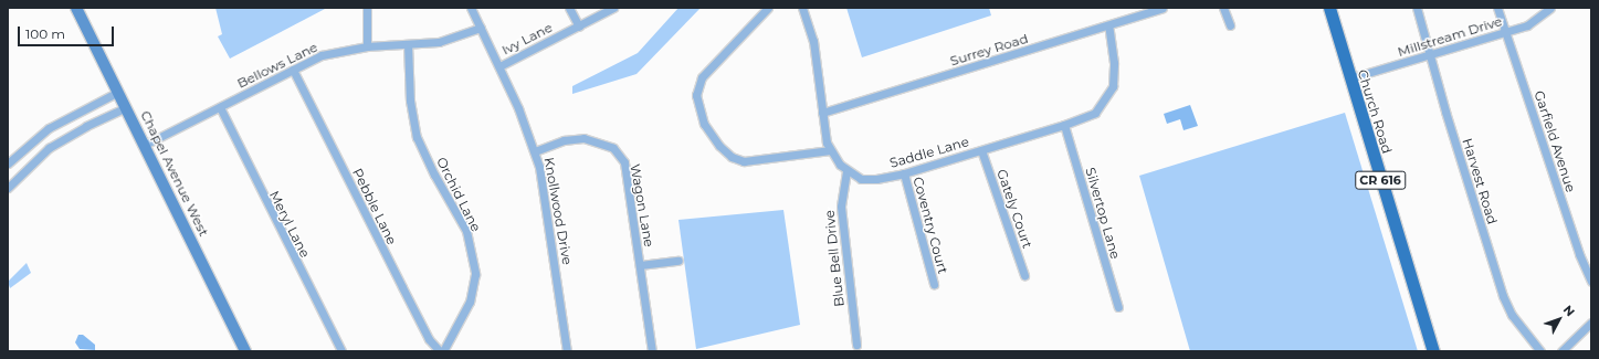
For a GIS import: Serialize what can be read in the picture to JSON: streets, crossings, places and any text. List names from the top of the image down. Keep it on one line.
{"streets":{"main road":["Church Road","Chapel Avenue West","CR 616"],"street":["Millstream Drive","Ivy Lane","Surrey Road","Bellows Lane","Garfield Avenue","Saddle Lane","Harvest Road","Orchid Lane","Wagon Lane","Pebble Lane","Gately Court","Knollwood Drive","Silvertop Lane","Meryl Lane","Coventry Court","Blue Bell Drive"]},"crossings":[["Millstream Drive","Church Road"],["Millstream Drive","Garfield Avenue"],["Millstream Drive","Harvest Road"],["Ivy Lane","Knollwood Drive"],["Surrey Road","Saddle Lane"],["Bellows Lane","Chapel Avenue West"],["Bellows Lane","Orchid Lane"],["Bellows Lane","Pebble Lane"],["Bellows Lane","Knollwood Drive"],["Bellows Lane","Meryl Lane"],["Saddle Lane","Gately Court"],["Saddle Lane","Silvertop Lane"],["Saddle Lane","Coventry Court"],["Saddle Lane","Blue Bell Drive"],["Wagon Lane","Knollwood Drive"]],"scale_bar":"100 m","north":"top right"}
